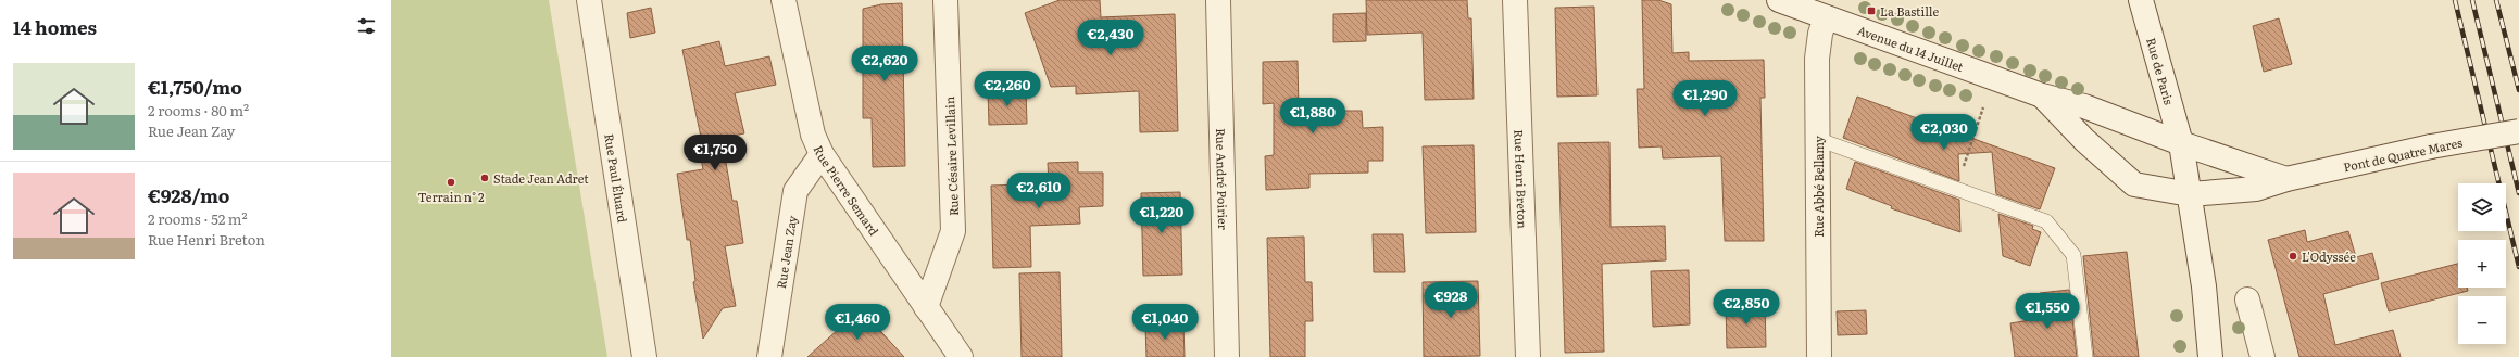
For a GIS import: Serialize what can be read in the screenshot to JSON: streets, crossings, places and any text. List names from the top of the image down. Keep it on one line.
{"streets":{"street":["Avenue du 14 Juillet","Rue de Paris","Pont de Quatre Mares","Rue Césaire Levillain","Rue André Poirier","Rue Henri Breton","Rue Paul Éluard","Rue Abbé Bellamy","Rue Pierre Semard","Rue Jean Zay"]},"crossings":[["Avenue du 14 Juillet","Rue de Paris"],["Avenue du 14 Juillet","Pont de Quatre Mares"],["Avenue du 14 Juillet","Rue Abbé Bellamy"],["Rue de Paris","Pont de Quatre Mares"],["Rue Césaire Levillain","Rue Pierre Semard"],["Rue Pierre Semard","Rue Jean Zay"]],"places":{"transit":["La Bastille"],"other":["Stade Jean Adret","Terrain n° 2","L'Odyssée"]},"page":{"heading":"14 homes","price":["€2,430","€2,620","€2,260","€1,290","€1,880","€2,030","€1,750","€2,610","€1,220","€928","€2,850","€1,550","€1,460","€1,040"],"list":[{"name":"€1,750/mo","note":"2 rooms · 80 m² · Rue Jean Zay"},{"name":"€928/mo","note":"2 rooms · 52 m² · Rue Henri Breton"}],"map_buttons":["+","−"]}}
